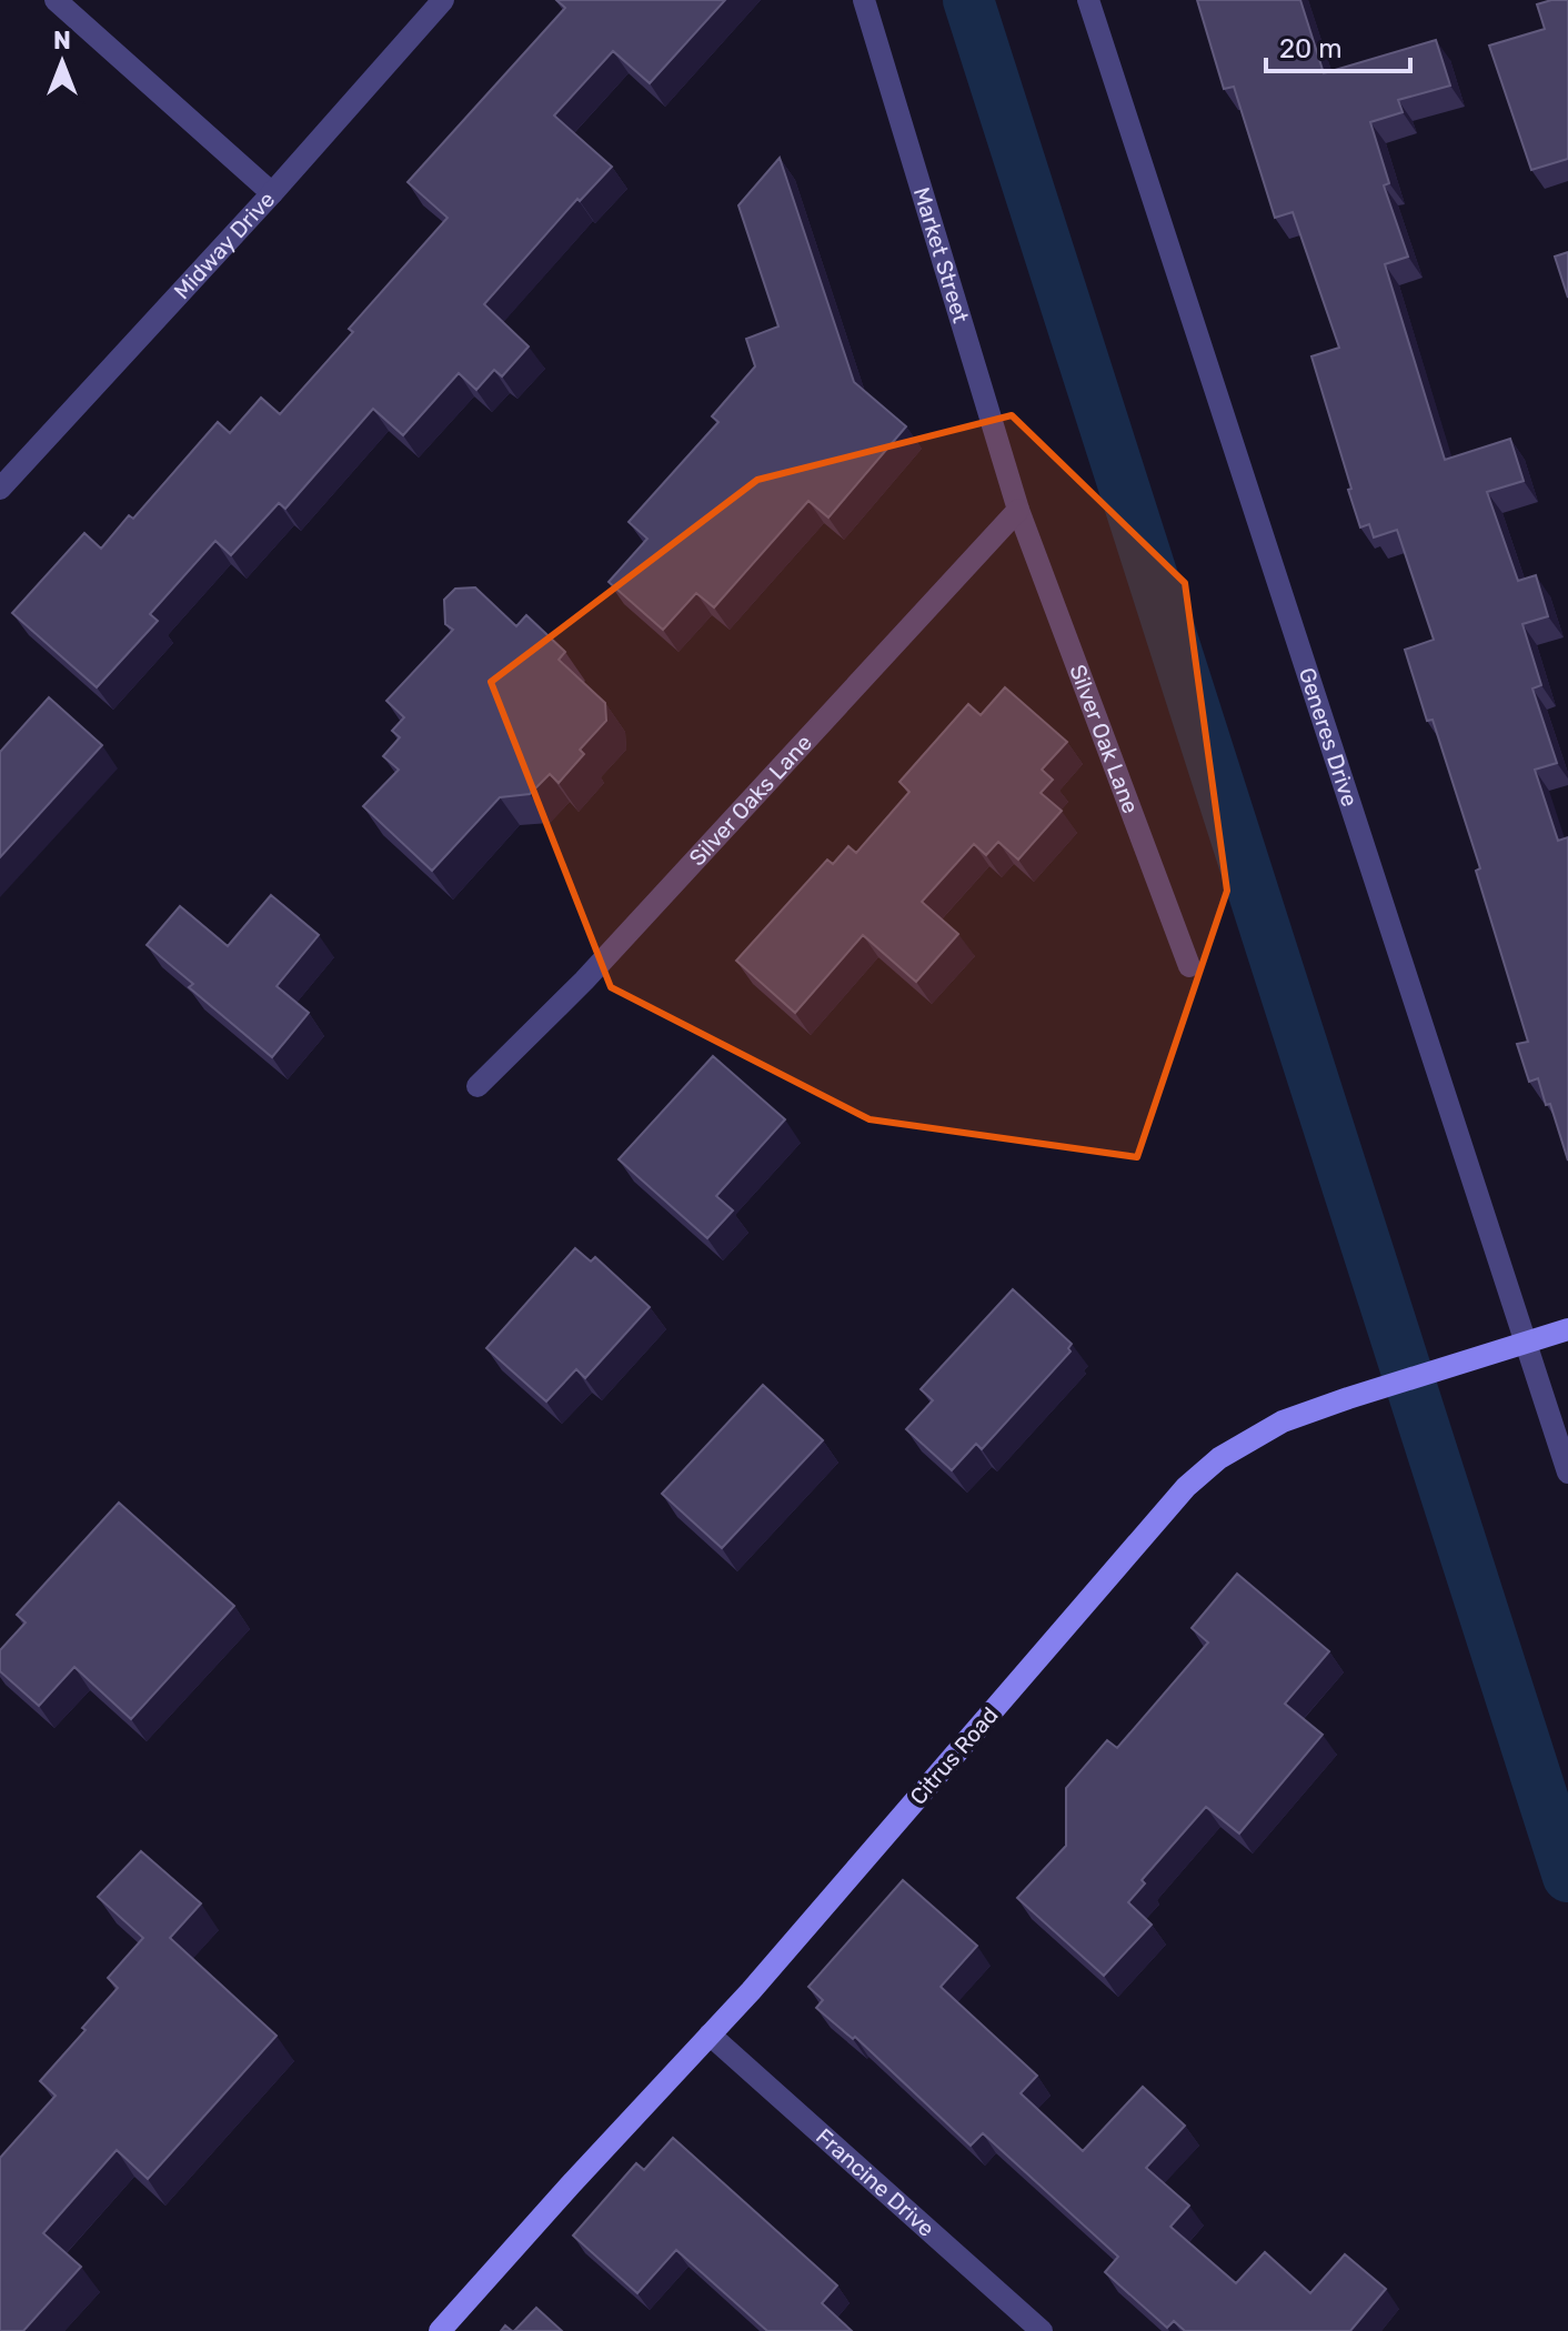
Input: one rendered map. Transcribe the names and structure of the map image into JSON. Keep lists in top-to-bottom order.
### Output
{
  "streets": {
    "street": [
      "Midway Drive",
      "Market Street",
      "Generes Drive",
      "Silver Oak Lane",
      "Silver Oaks Lane",
      "Citrus Road",
      "Francine Drive"
    ]
  },
  "crossings": [
    ["Market Street", "Silver Oak Lane"],
    ["Market Street", "Silver Oaks Lane"],
    ["Generes Drive", "Citrus Road"],
    ["Silver Oak Lane", "Silver Oaks Lane"],
    ["Citrus Road", "Francine Drive"]
  ],
  "scale_bar": "20 m",
  "north": "top"
}
